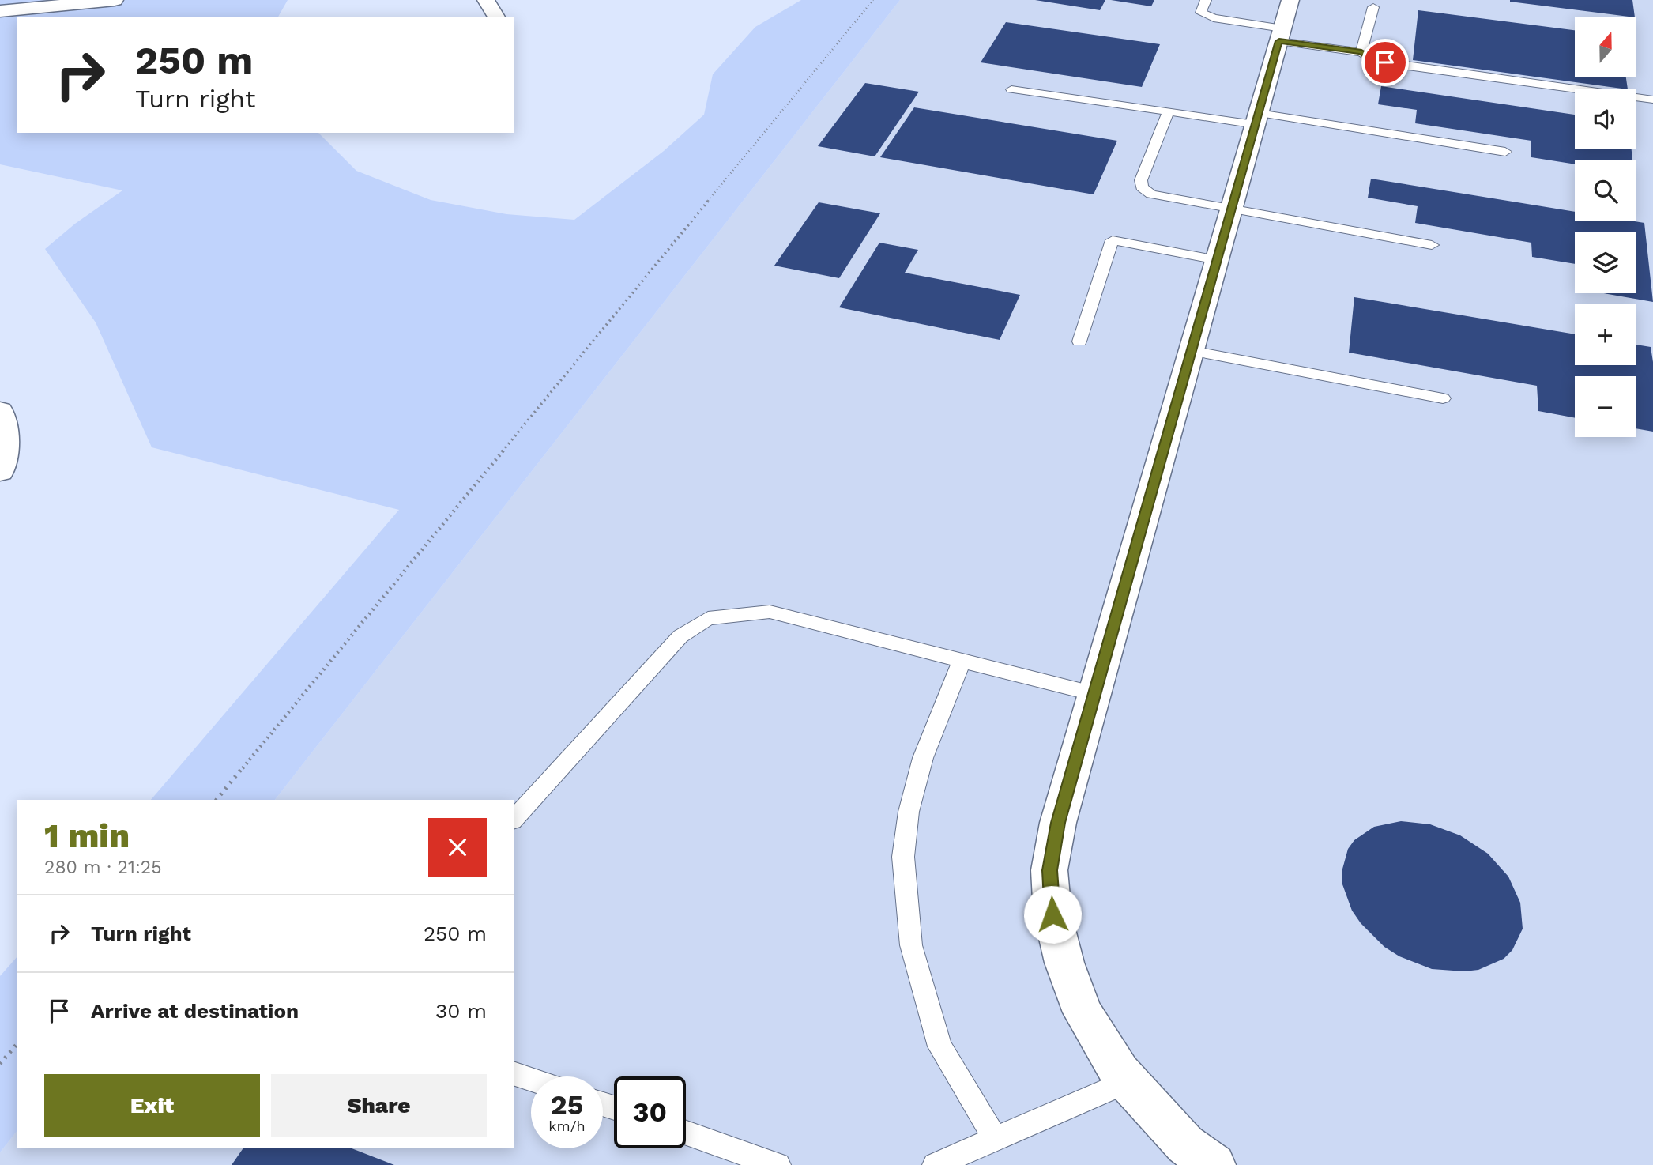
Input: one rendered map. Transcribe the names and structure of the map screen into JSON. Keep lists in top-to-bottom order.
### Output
{
  "north": "top",
  "page": {
    "map_buttons": ["+", "−"],
    "turn": ["250 m", "Turn right"],
    "heading": ["1 min", "280 m · 21:25"],
    "list": [
      {
        "name": "Turn right",
        "value": "250 m"
      },
      {
        "name": "Arrive at destination",
        "value": "30 m"
      }
    ],
    "buttons": ["Exit", "Share"],
    "speed": "25 km/h",
    "limit": "30"
  }
}
